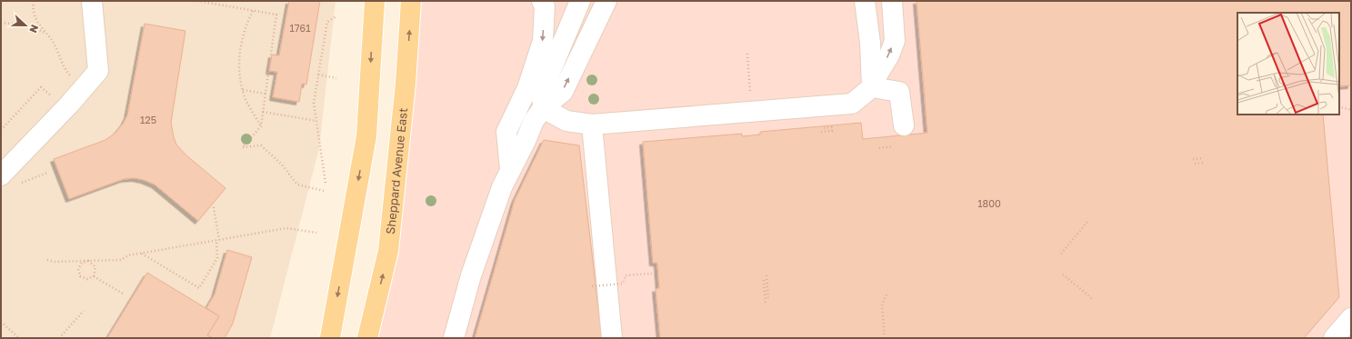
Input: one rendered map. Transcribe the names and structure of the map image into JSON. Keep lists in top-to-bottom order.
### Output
{
  "streets": {
    "main road": ["Sheppard Avenue East"]
  },
  "house_numbers": ["1761", "125", "1800"],
  "north": "right"
}
